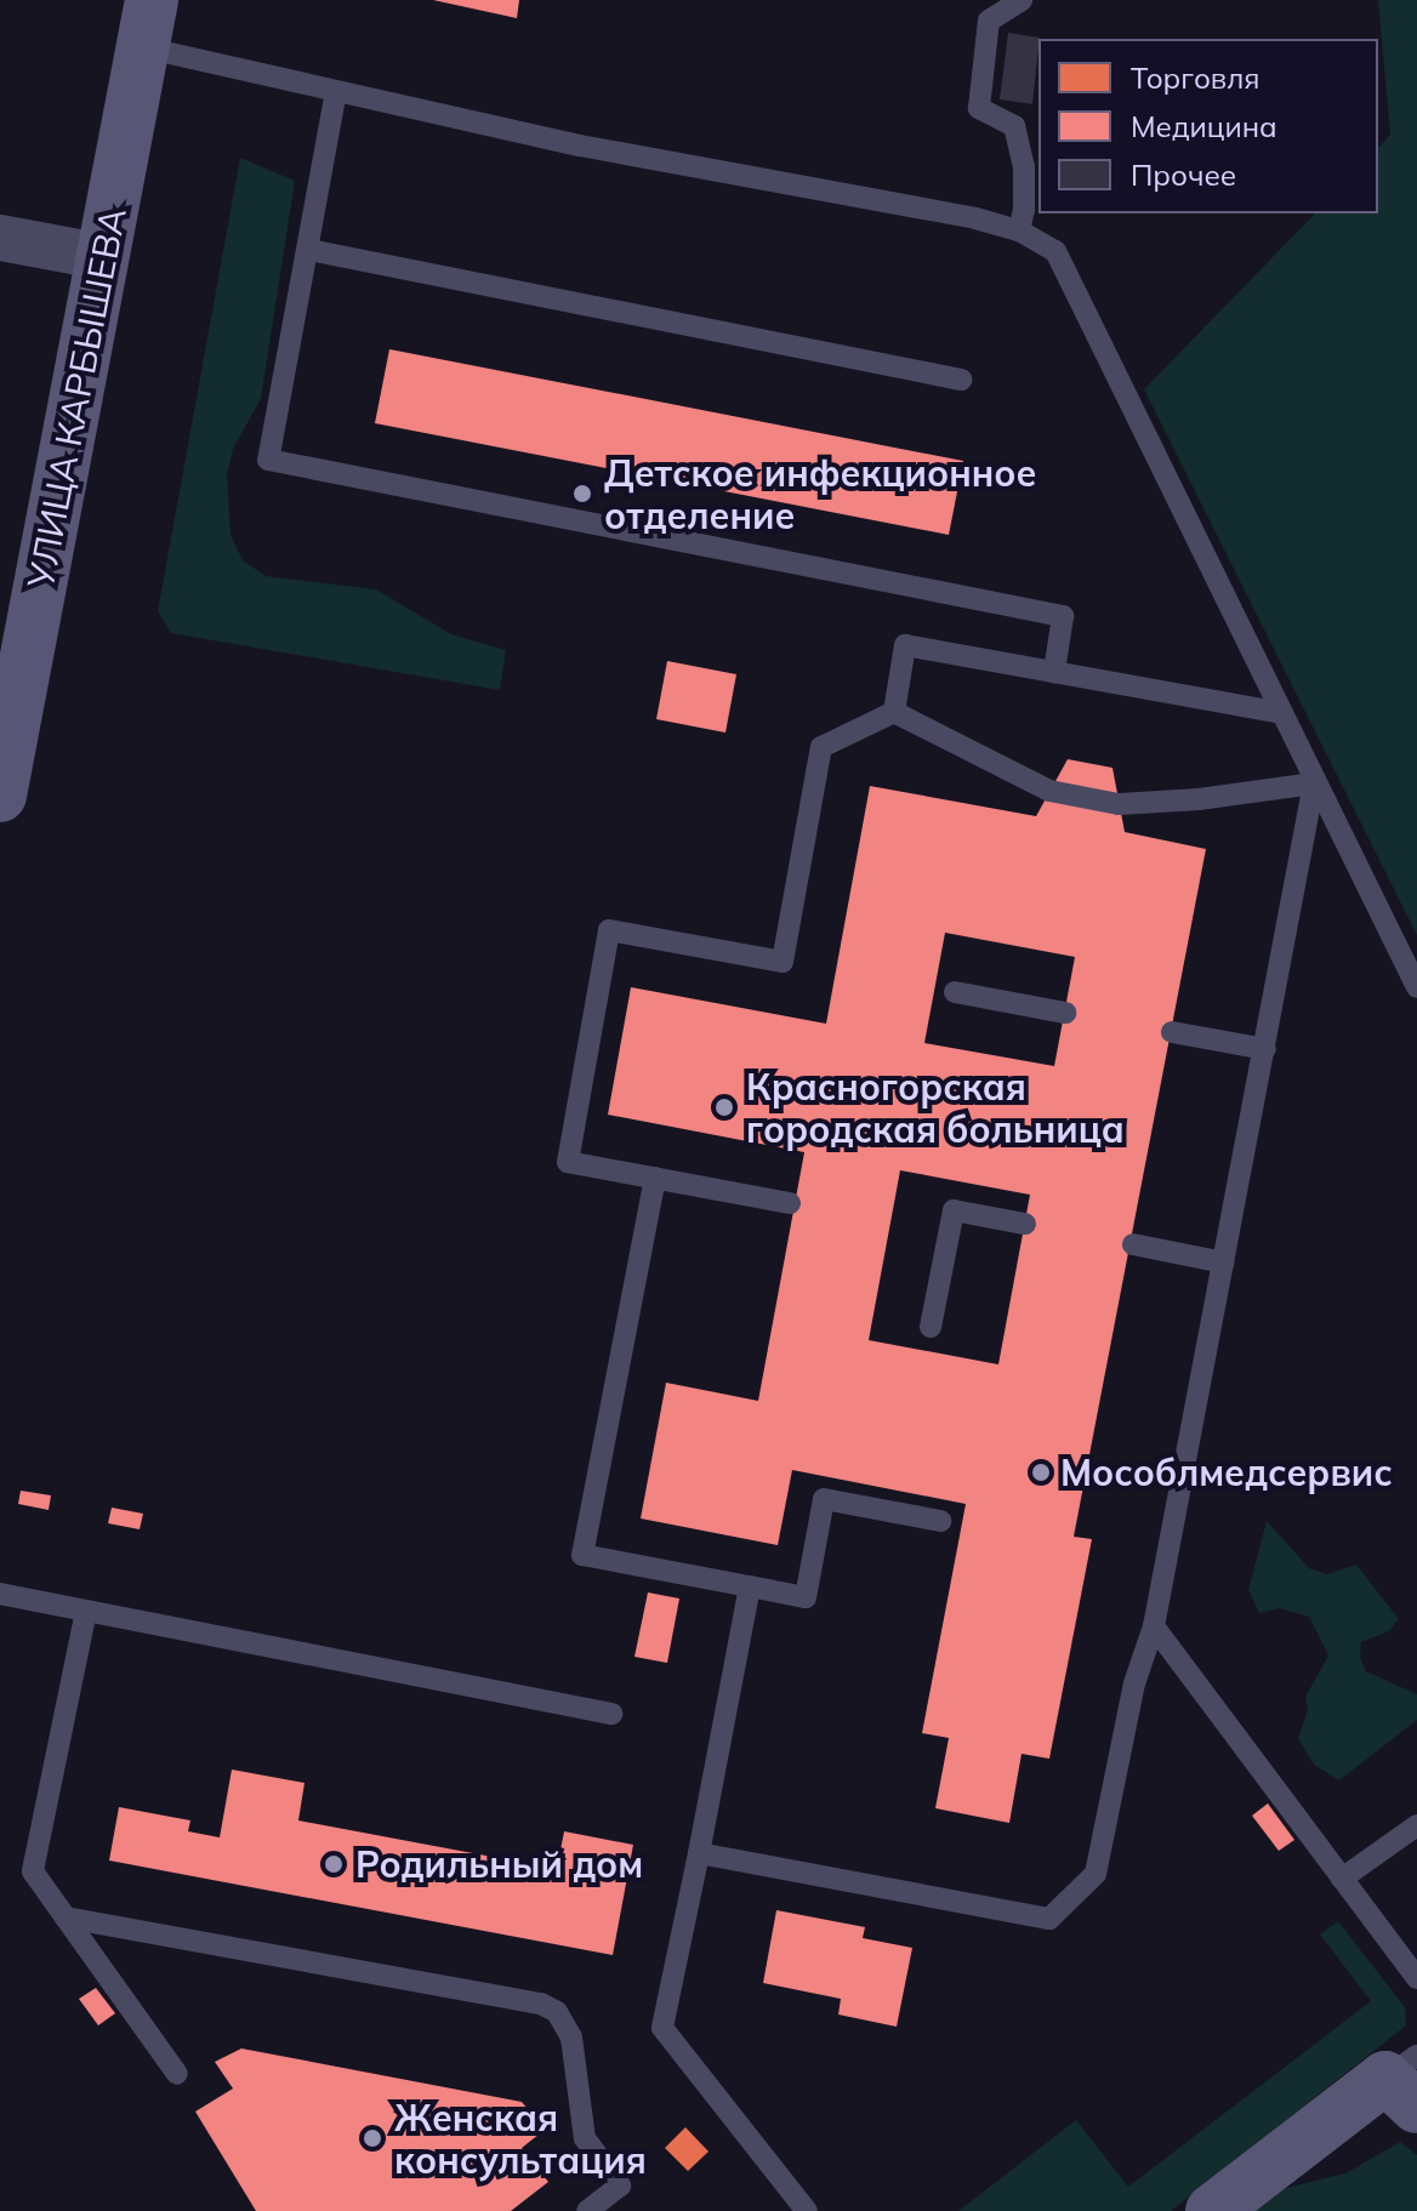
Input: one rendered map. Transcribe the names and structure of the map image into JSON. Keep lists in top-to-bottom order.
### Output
{
  "streets": {
    "street": ["УЛИЦА КАРБЫШЕВА"]
  },
  "places": [
    "Детское инфекционное отделение",
    "Красногорская городская больница",
    "Мособлмедсервис",
    "Родильный дом",
    "Женская консультация"
  ],
  "legend": ["Торговля", "Медицина", "Прочее"]
}
